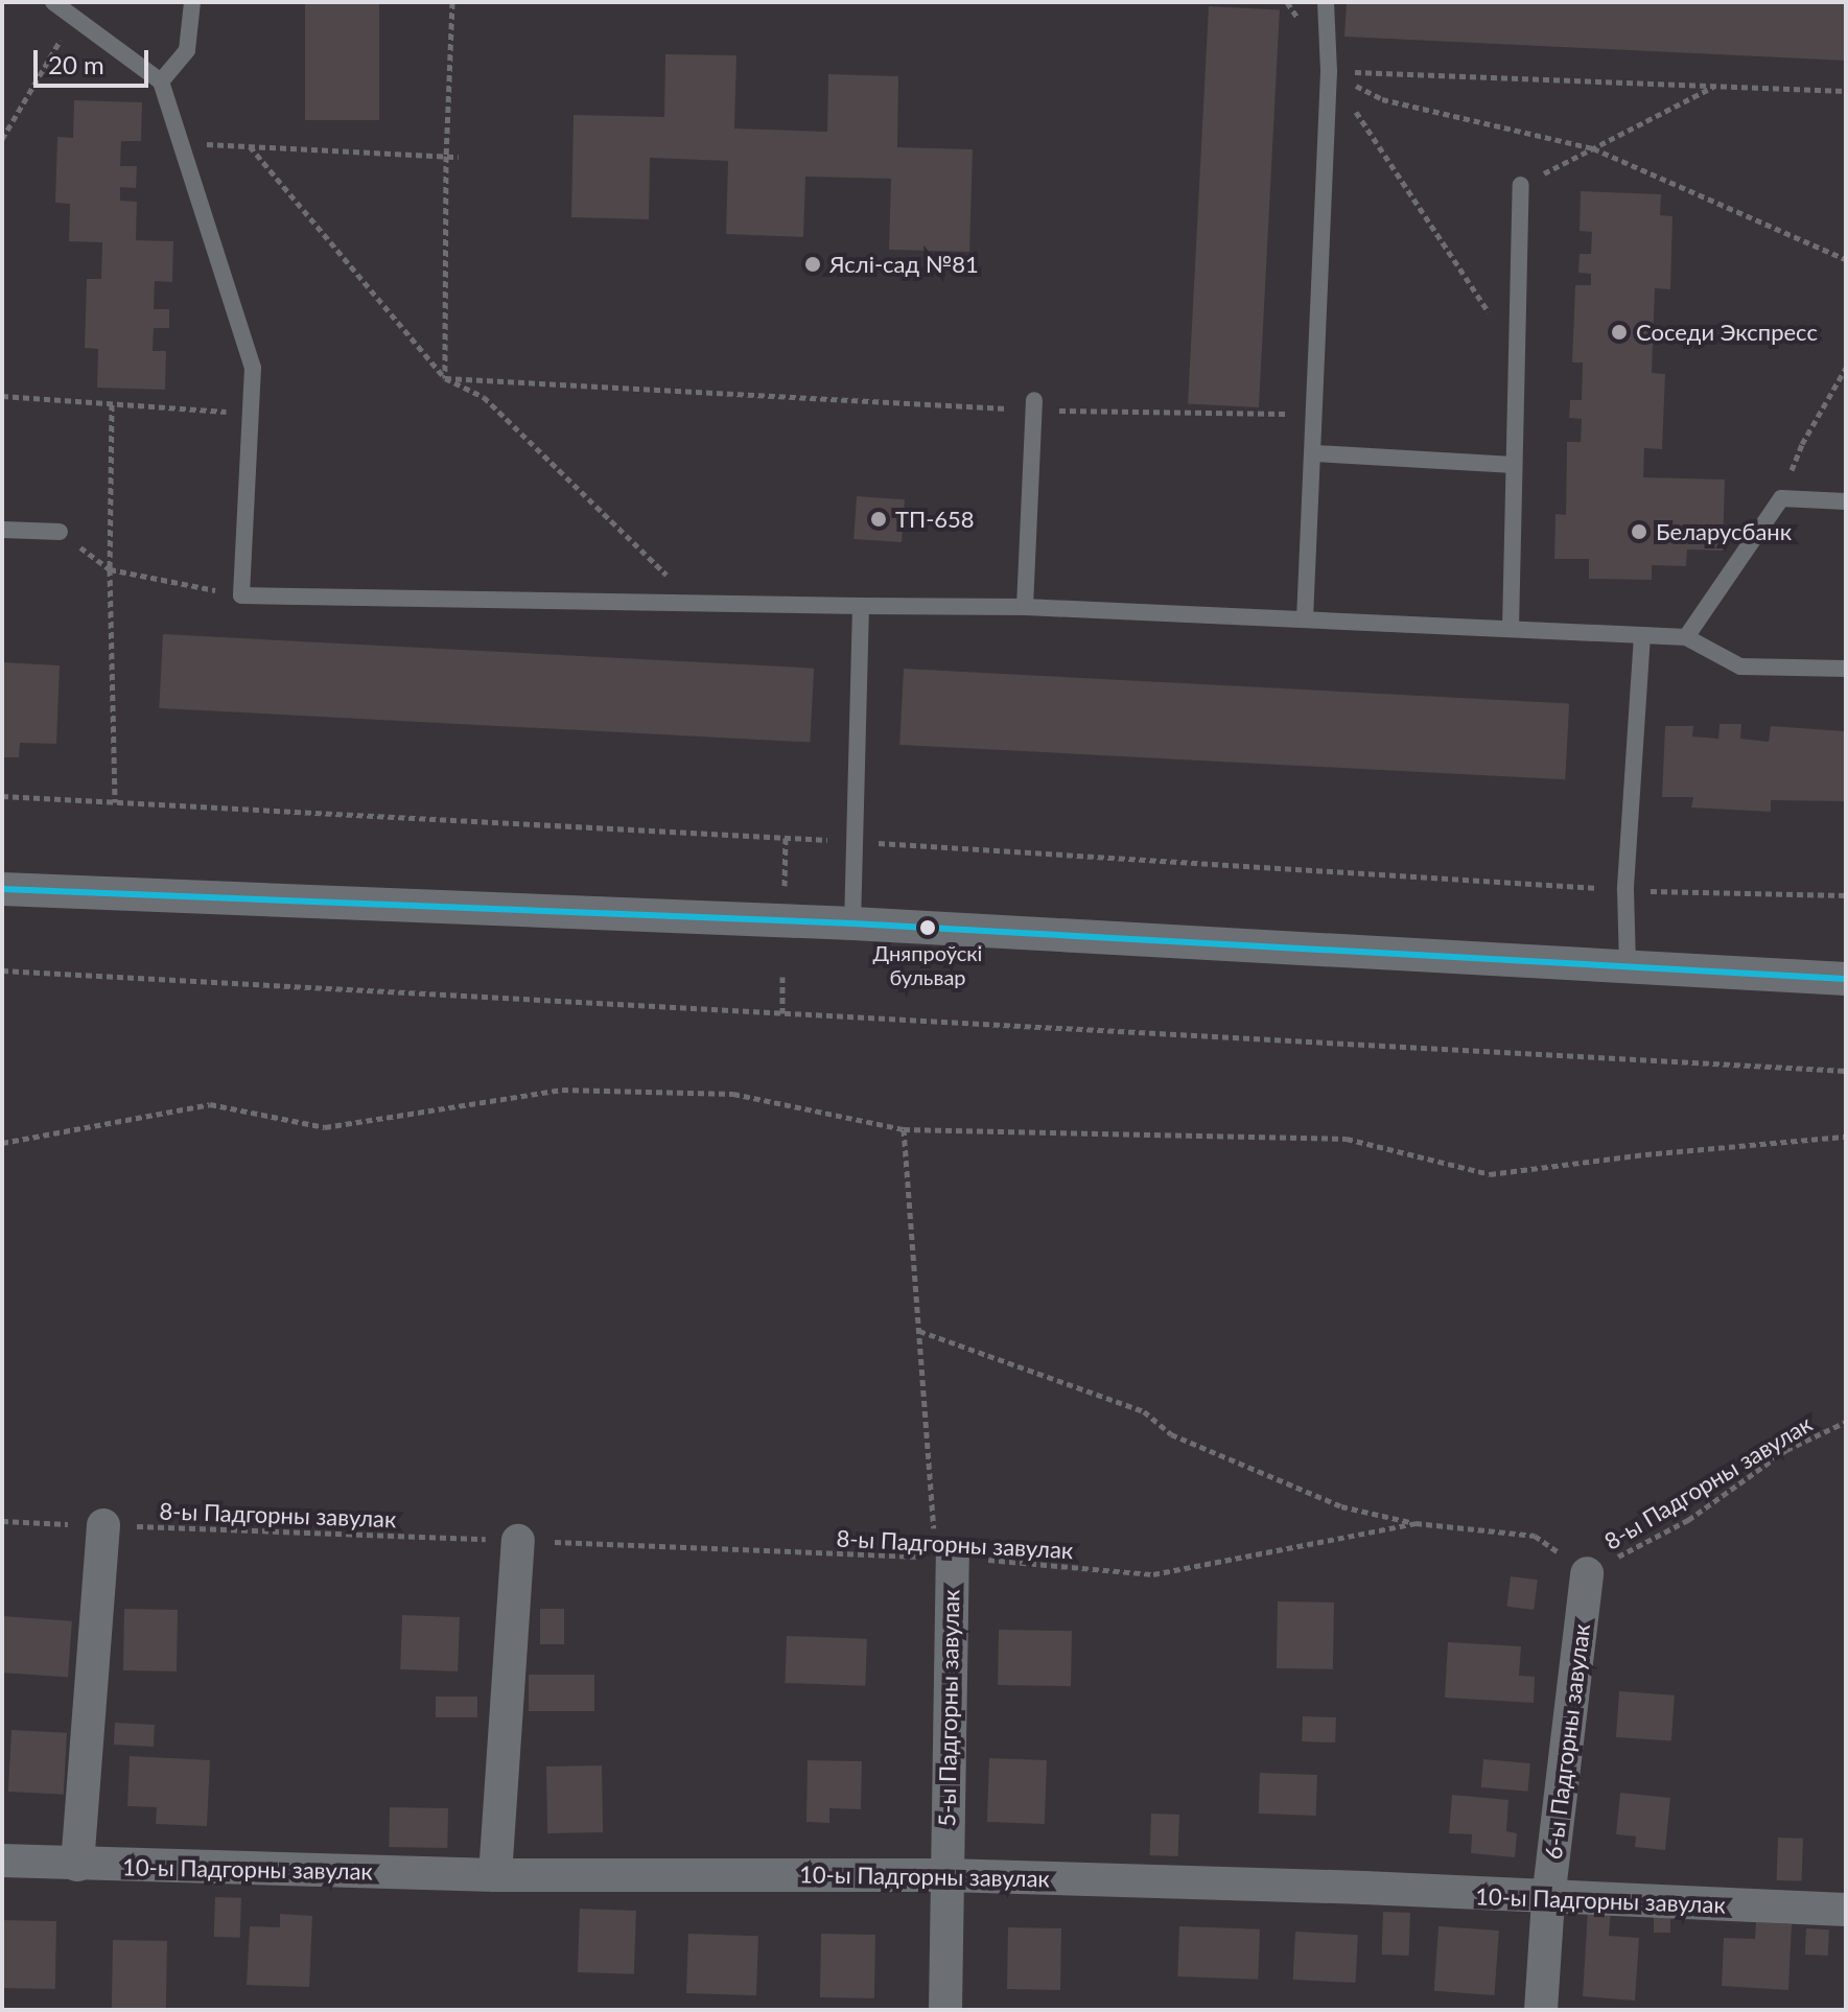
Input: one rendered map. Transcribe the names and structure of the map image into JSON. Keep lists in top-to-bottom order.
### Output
{
  "streets": {
    "street": ["5-ы Падгорны завулак", "6-ы Падгорны завулак", "10-ы Падгорны завулак"],
    "path": ["8-ы Падгорны завулак"]
  },
  "crossings": [
    ["8-ы Падгорны завулак", "5-ы Падгорны завулак"],
    ["8-ы Падгорны завулак", "6-ы Падгорны завулак"],
    ["5-ы Падгорны завулак", "10-ы Падгорны завулак"],
    ["6-ы Падгорны завулак", "10-ы Падгорны завулак"]
  ],
  "places": [
    "Яслі-сад №81",
    "Соседи Экспресс",
    "ТП-658",
    "Беларусбанк",
    "Дняпроўскі бульвар"
  ],
  "scale_bar": "20 m"
}
